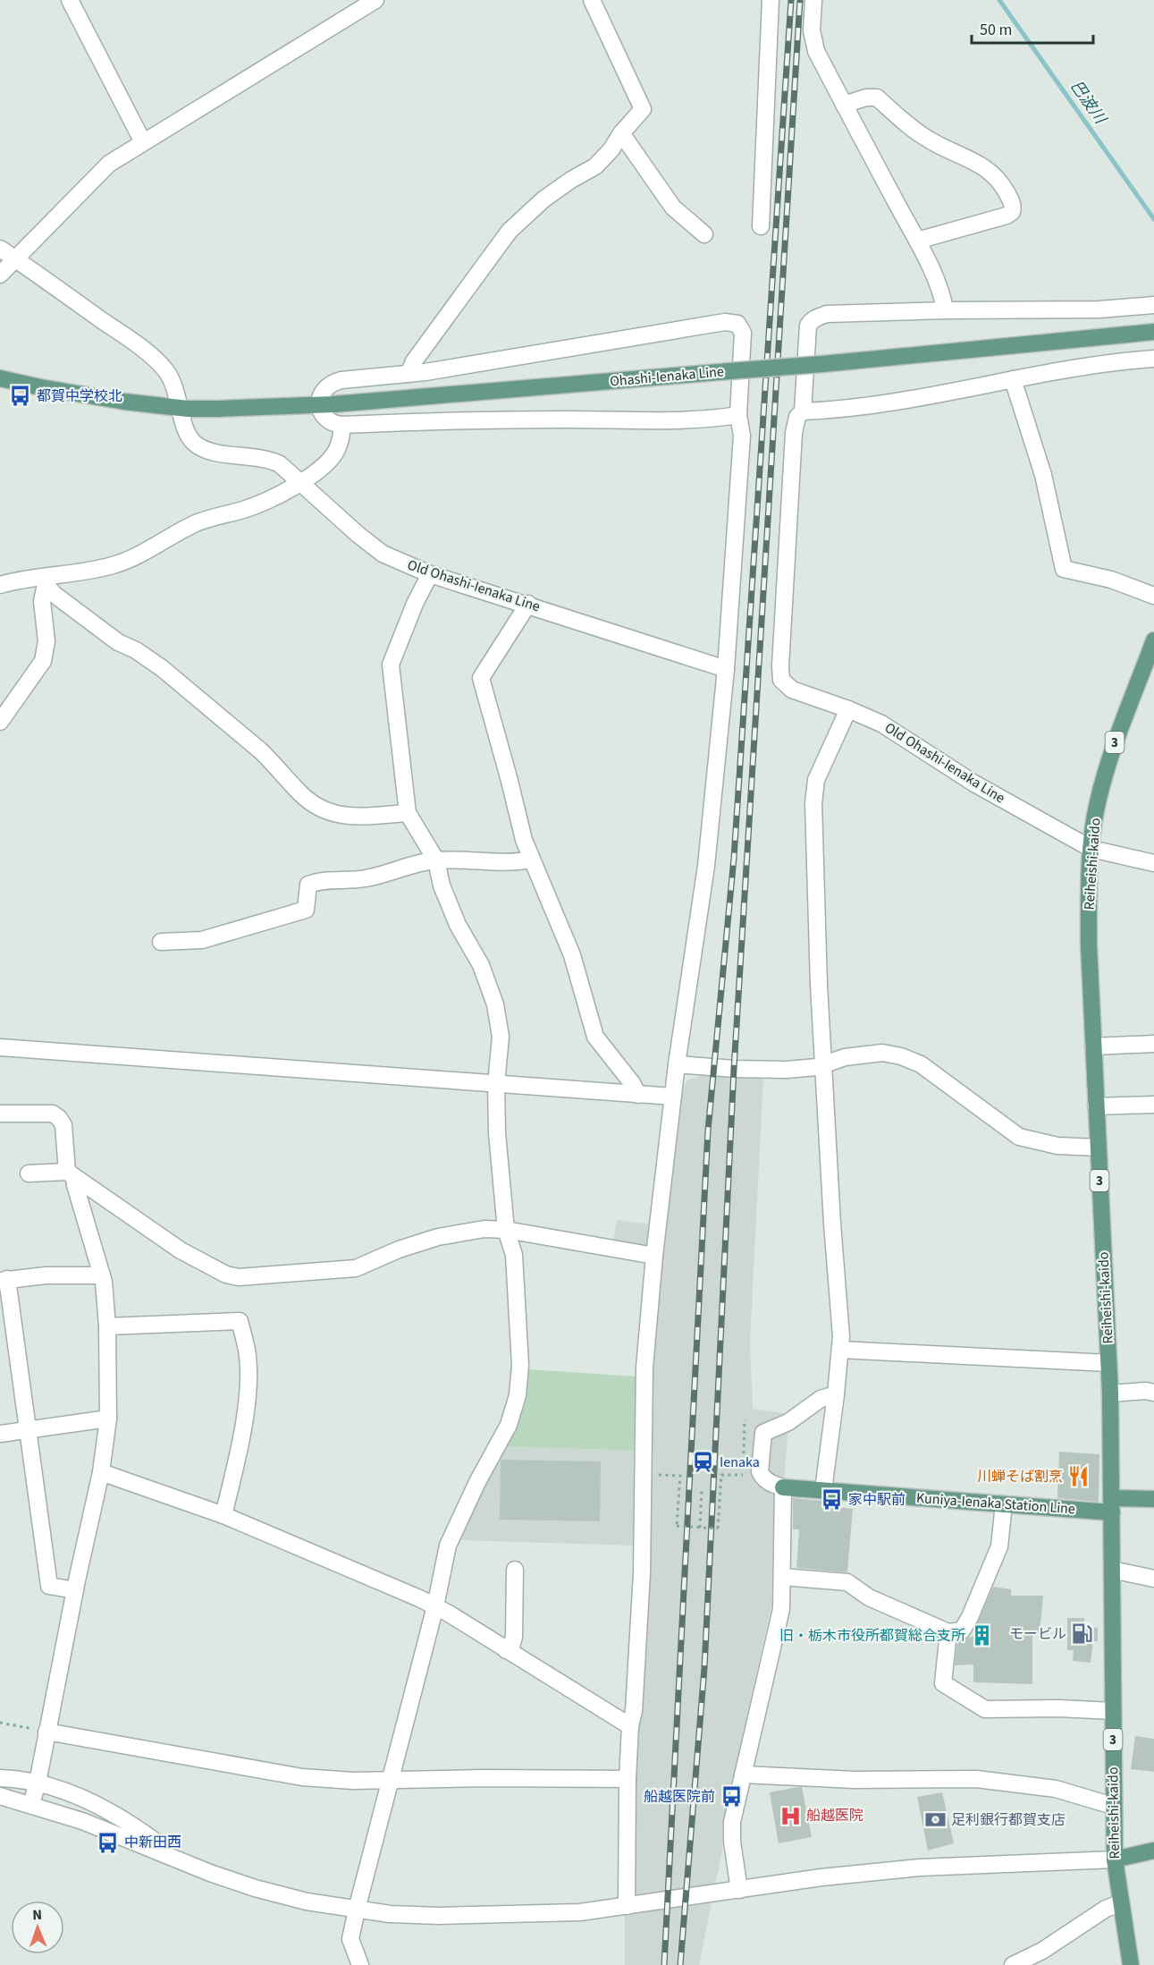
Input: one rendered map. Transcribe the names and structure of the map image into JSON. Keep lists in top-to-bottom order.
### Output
{
  "streets": {
    "main road": [
      "Ohashi-Ienaka Line",
      "3",
      "Reiheishi-kaido",
      "Kuniya-Ienaka Station Line"
    ],
    "street": ["Old Ohashi-Ienaka Line"]
  },
  "crossings": [
    ["Ohashi-Ienaka Line", "Old Ohashi-Ienaka Line"],
    ["Old Ohashi-Ienaka Line", "Reiheishi-kaido"],
    ["Reiheishi-kaido", "Kuniya-Ienaka Station Line"]
  ],
  "water": ["巴波川"],
  "places": {
    "bus stop": [
      "都賀中学校北",
      "家中駅前",
      "船越医院前",
      "中新田西"
    ],
    "station": ["Ienaka"],
    "restaurant": ["川蝉そば割烹"],
    "fuel station": ["モービル"],
    "building": ["旧・栃木市役所都賀総合支所"],
    "hospital": ["船越医院"],
    "bank": ["足利銀行都賀支店"]
  },
  "scale_bar": "50 m",
  "north": "top"
}
